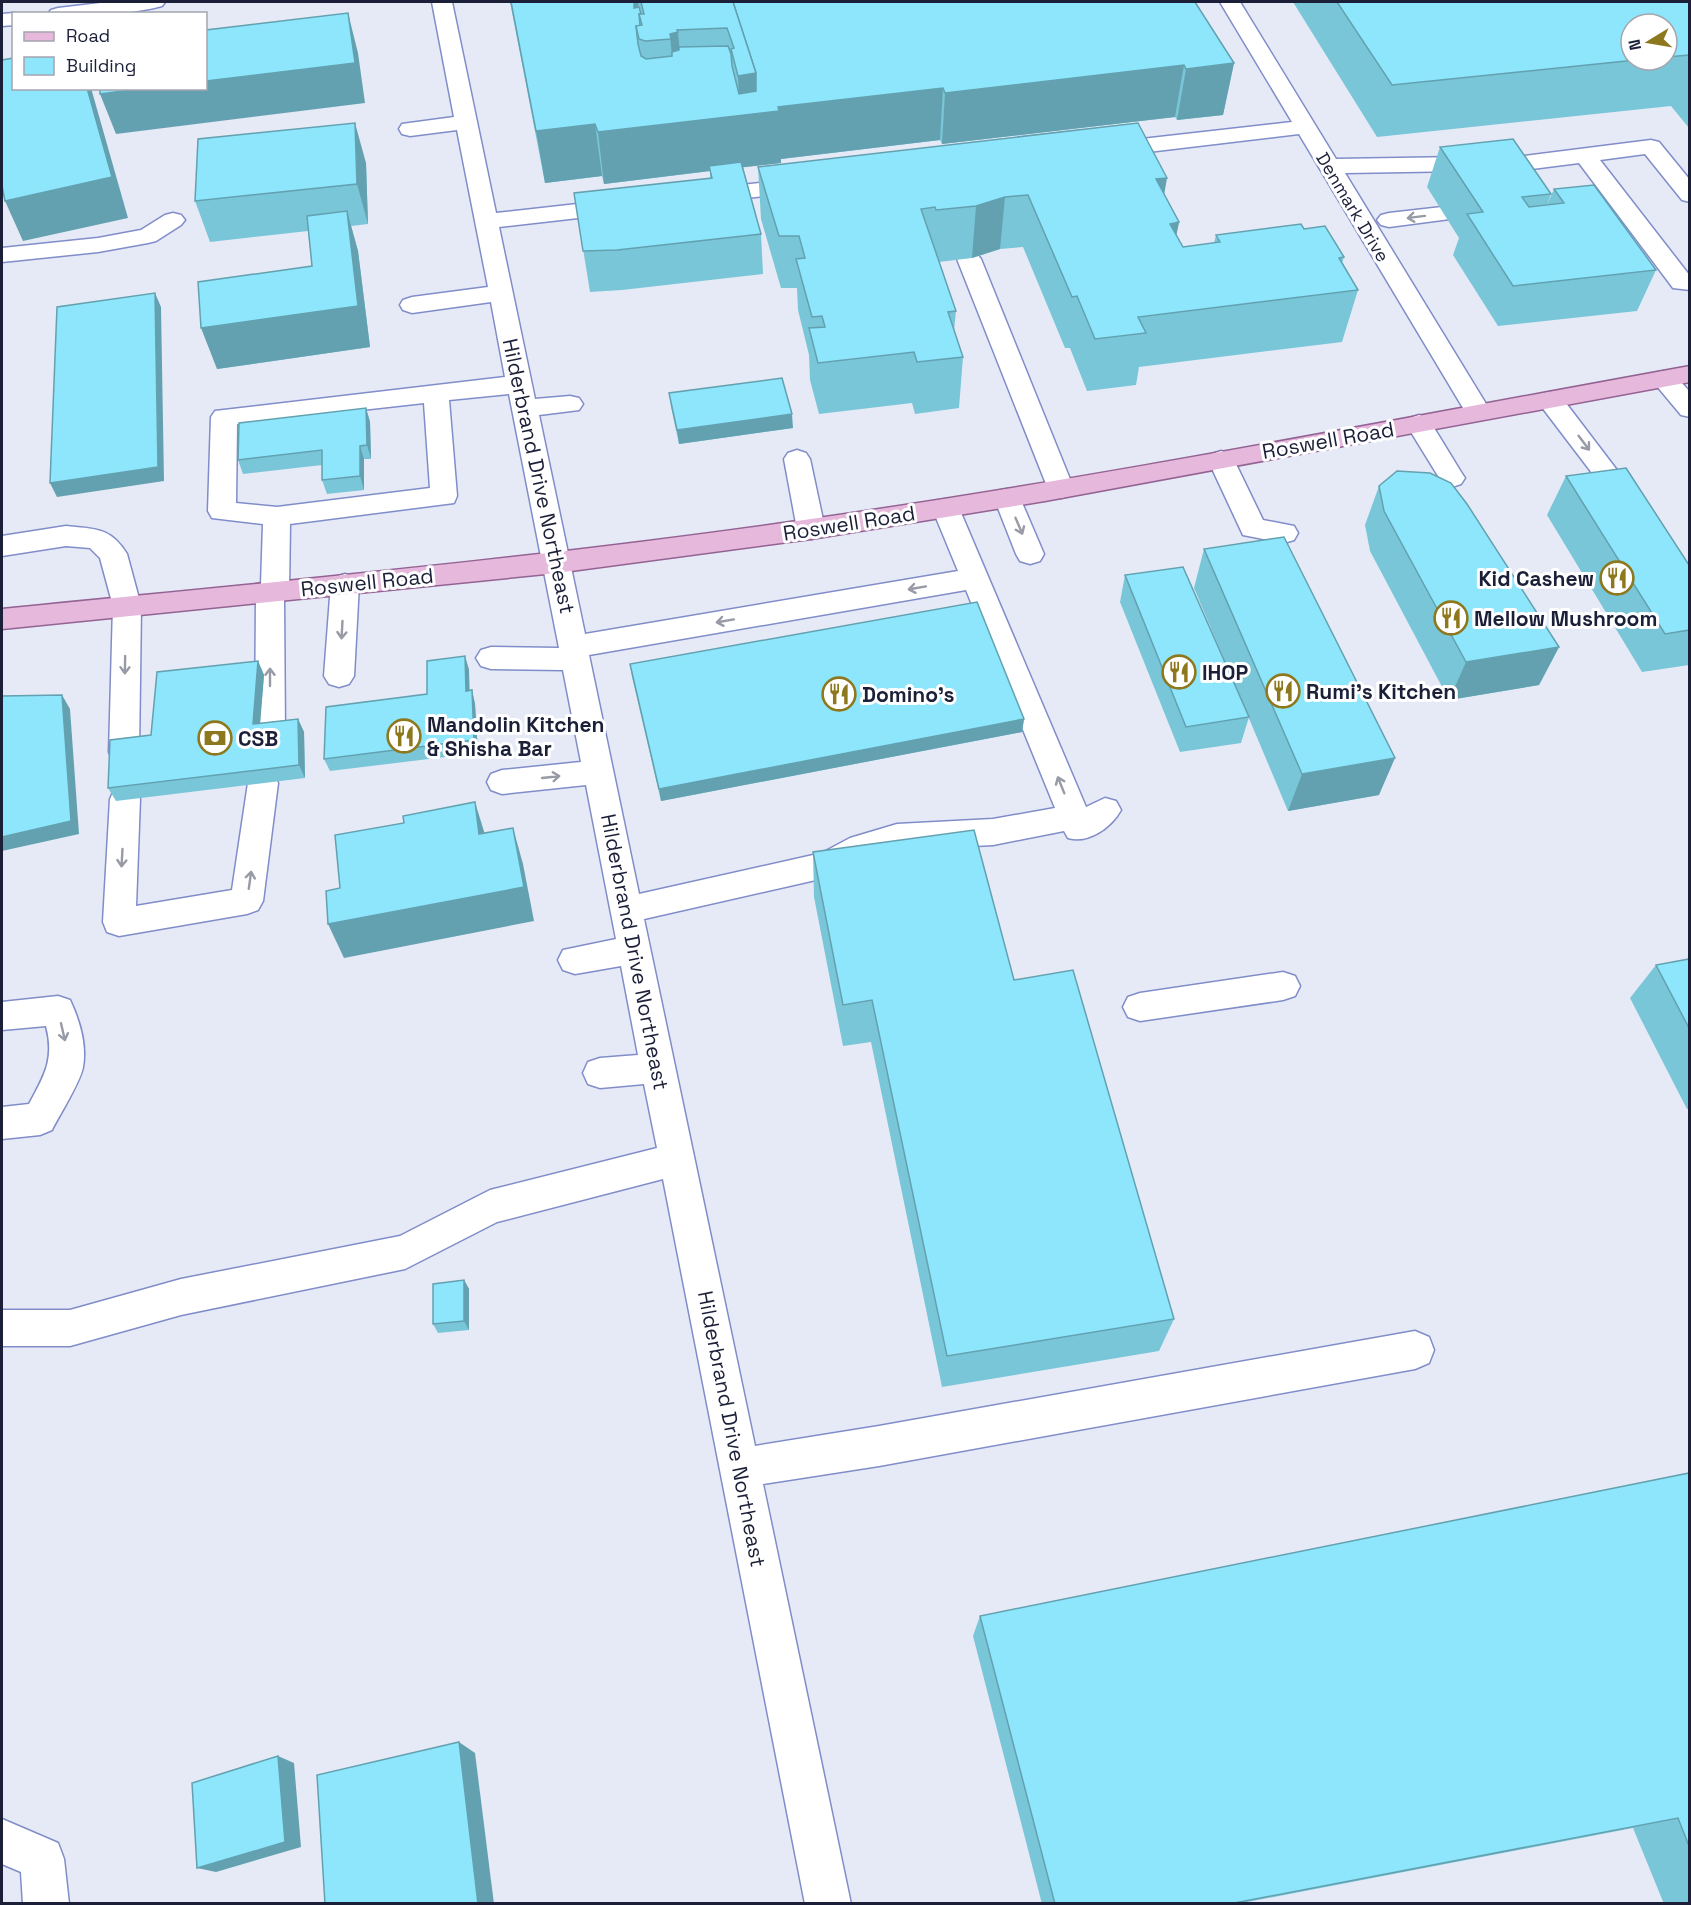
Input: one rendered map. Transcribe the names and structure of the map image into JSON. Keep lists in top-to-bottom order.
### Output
{
  "streets": {
    "main road": ["Roswell Road"],
    "street": ["Denmark Drive", "Hilderbrand Drive Northeast"]
  },
  "crossings": [
    ["Denmark Drive", "Roswell Road"],
    ["Roswell Road", "Hilderbrand Drive Northeast"]
  ],
  "places": {
    "restaurant": [
      "Kid Cashew",
      "Mellow Mushroom",
      "IHOP",
      "Rumi's Kitchen",
      "Domino's",
      "Mandolin Kitchen & Shisha Bar"
    ],
    "bank": ["CSB"]
  },
  "legend": ["Road", "Building"],
  "north": "left"
}
